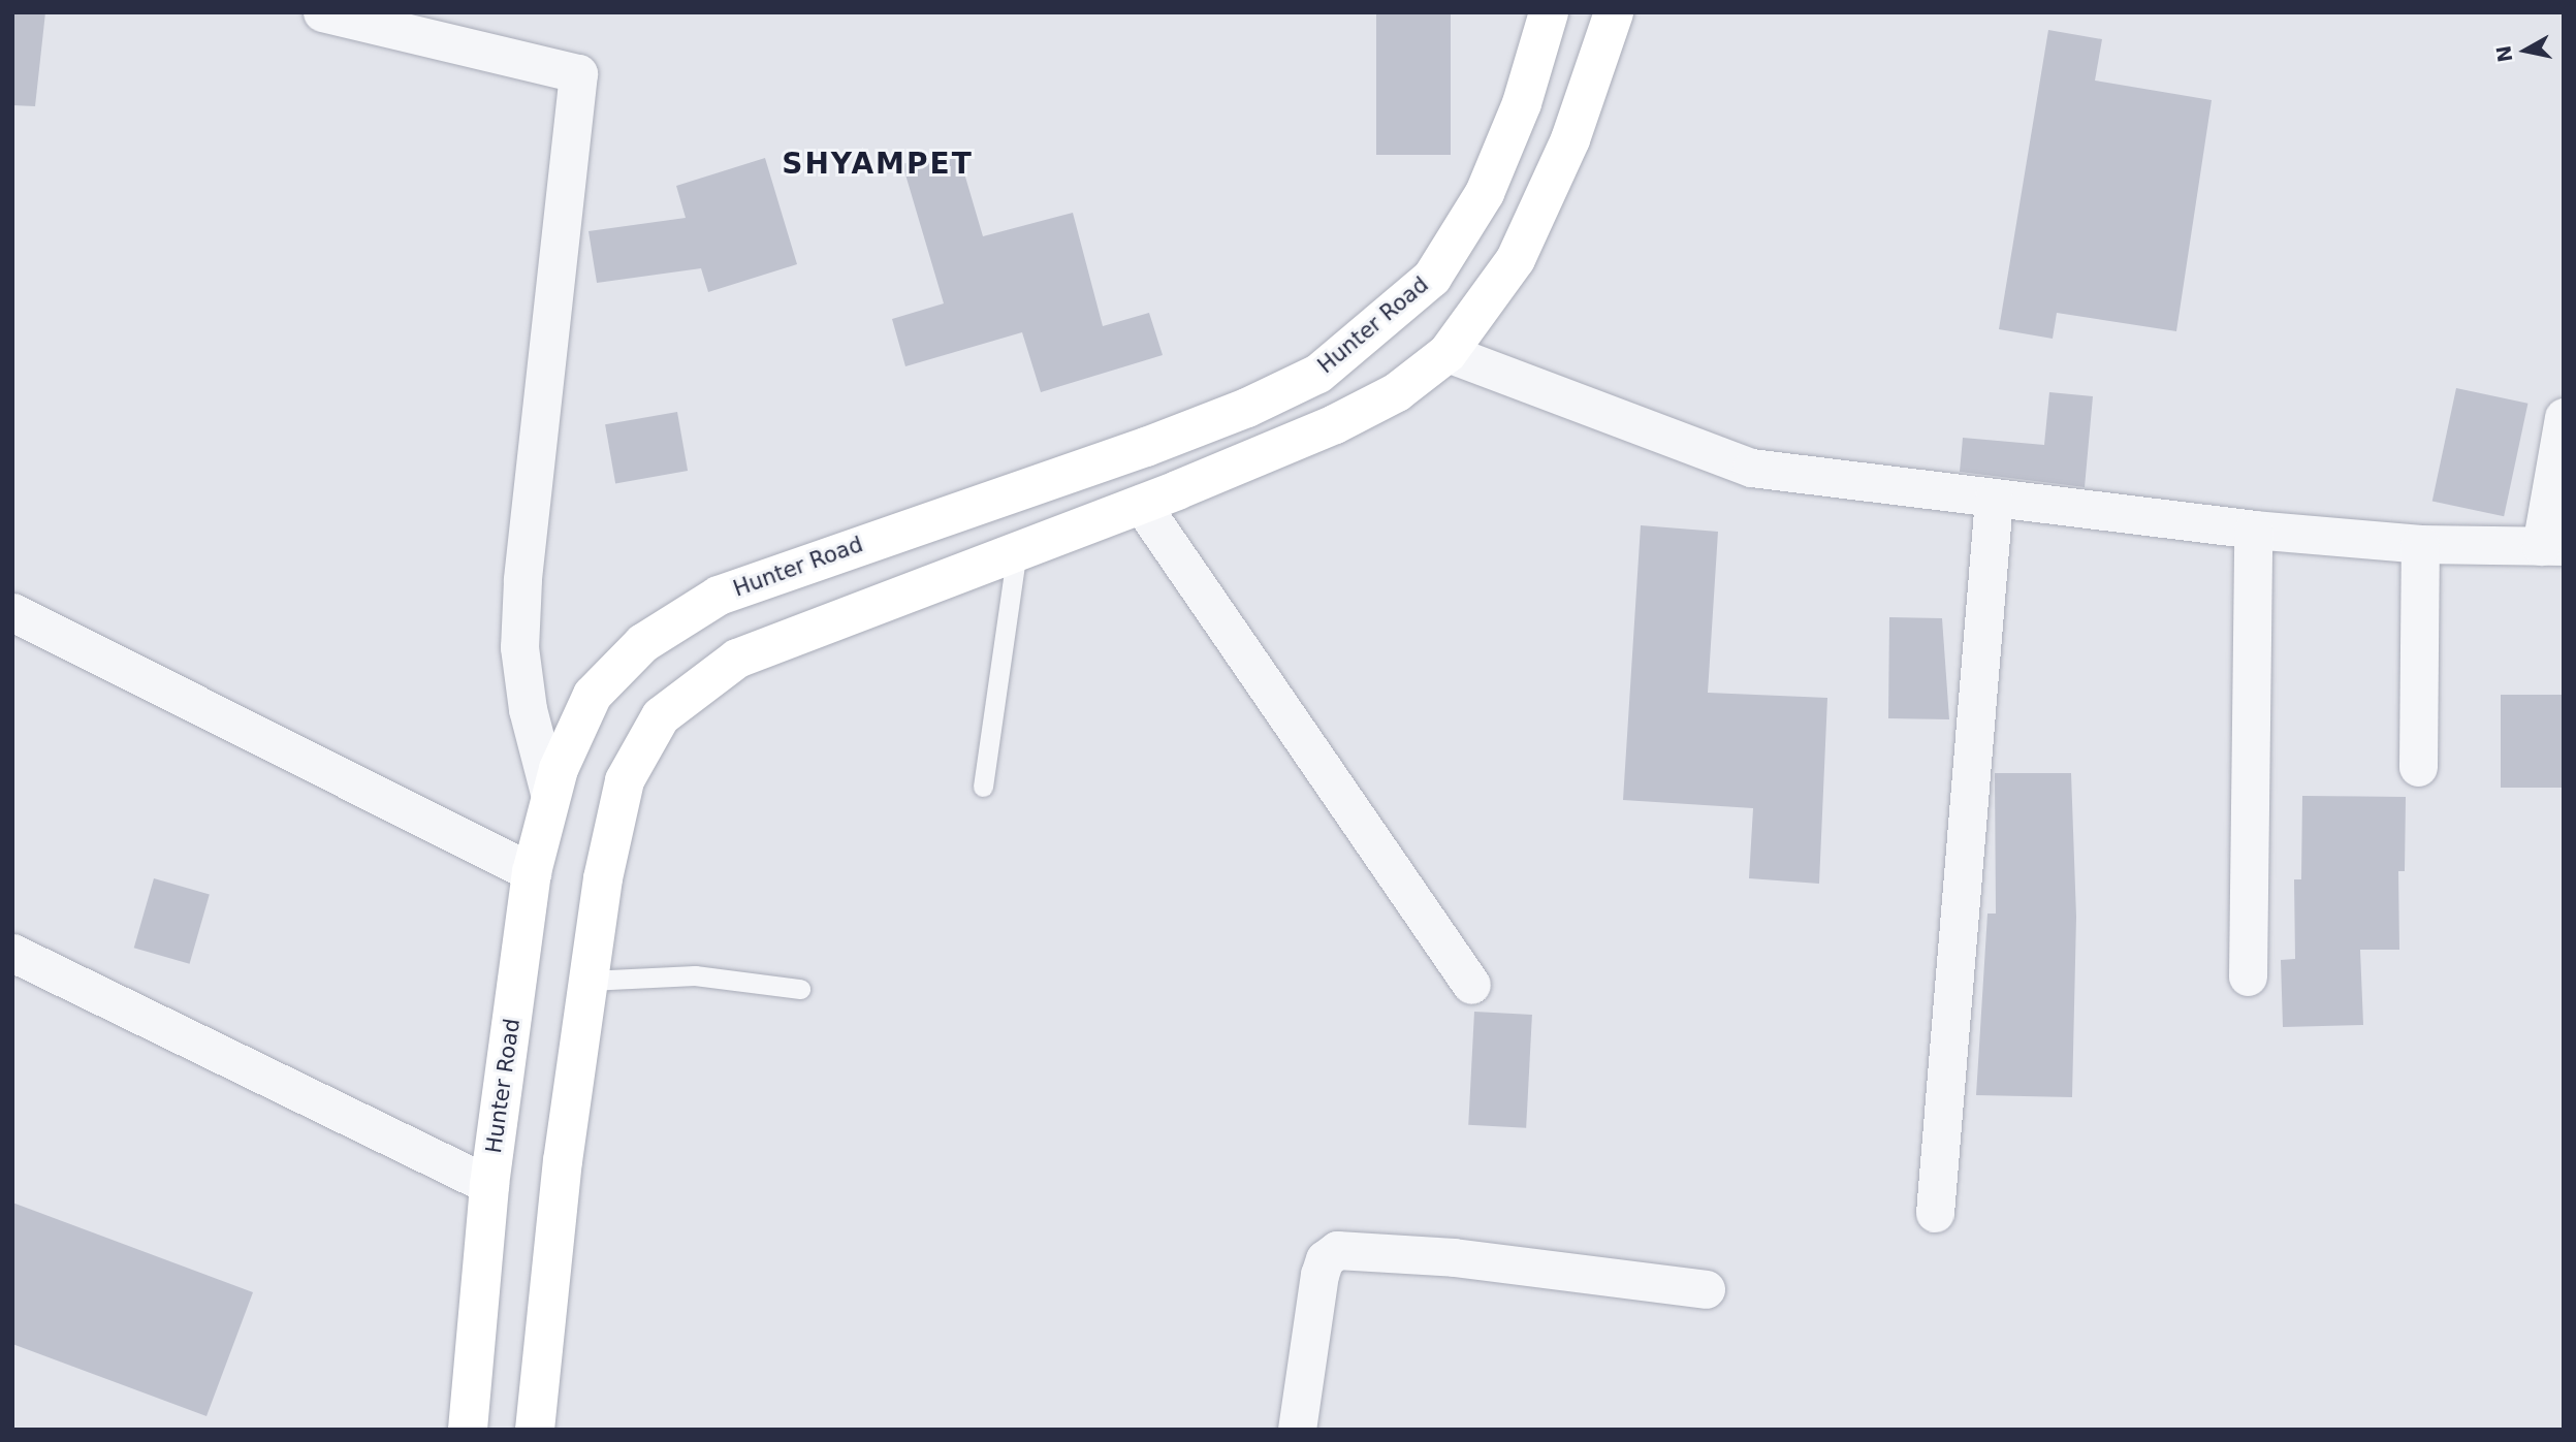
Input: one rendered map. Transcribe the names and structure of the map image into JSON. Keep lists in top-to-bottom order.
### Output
{
  "streets": {
    "main road": ["Hunter Road"]
  },
  "districts": ["SHYAMPET"],
  "north": "left"
}
